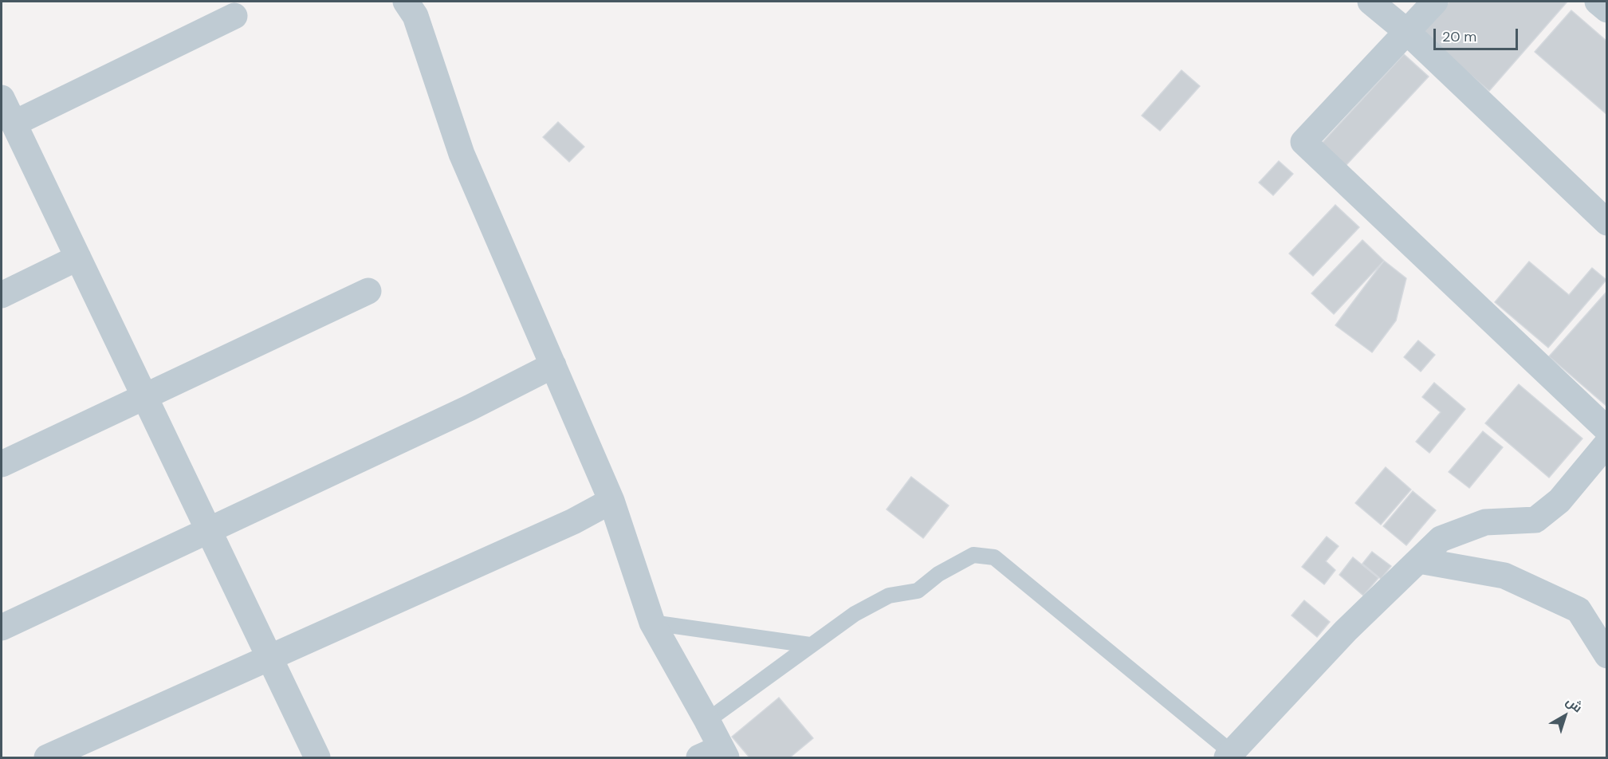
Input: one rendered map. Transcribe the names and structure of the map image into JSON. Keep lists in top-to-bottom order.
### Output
{
  "scale_bar": "20 m",
  "north": "top right"
}
